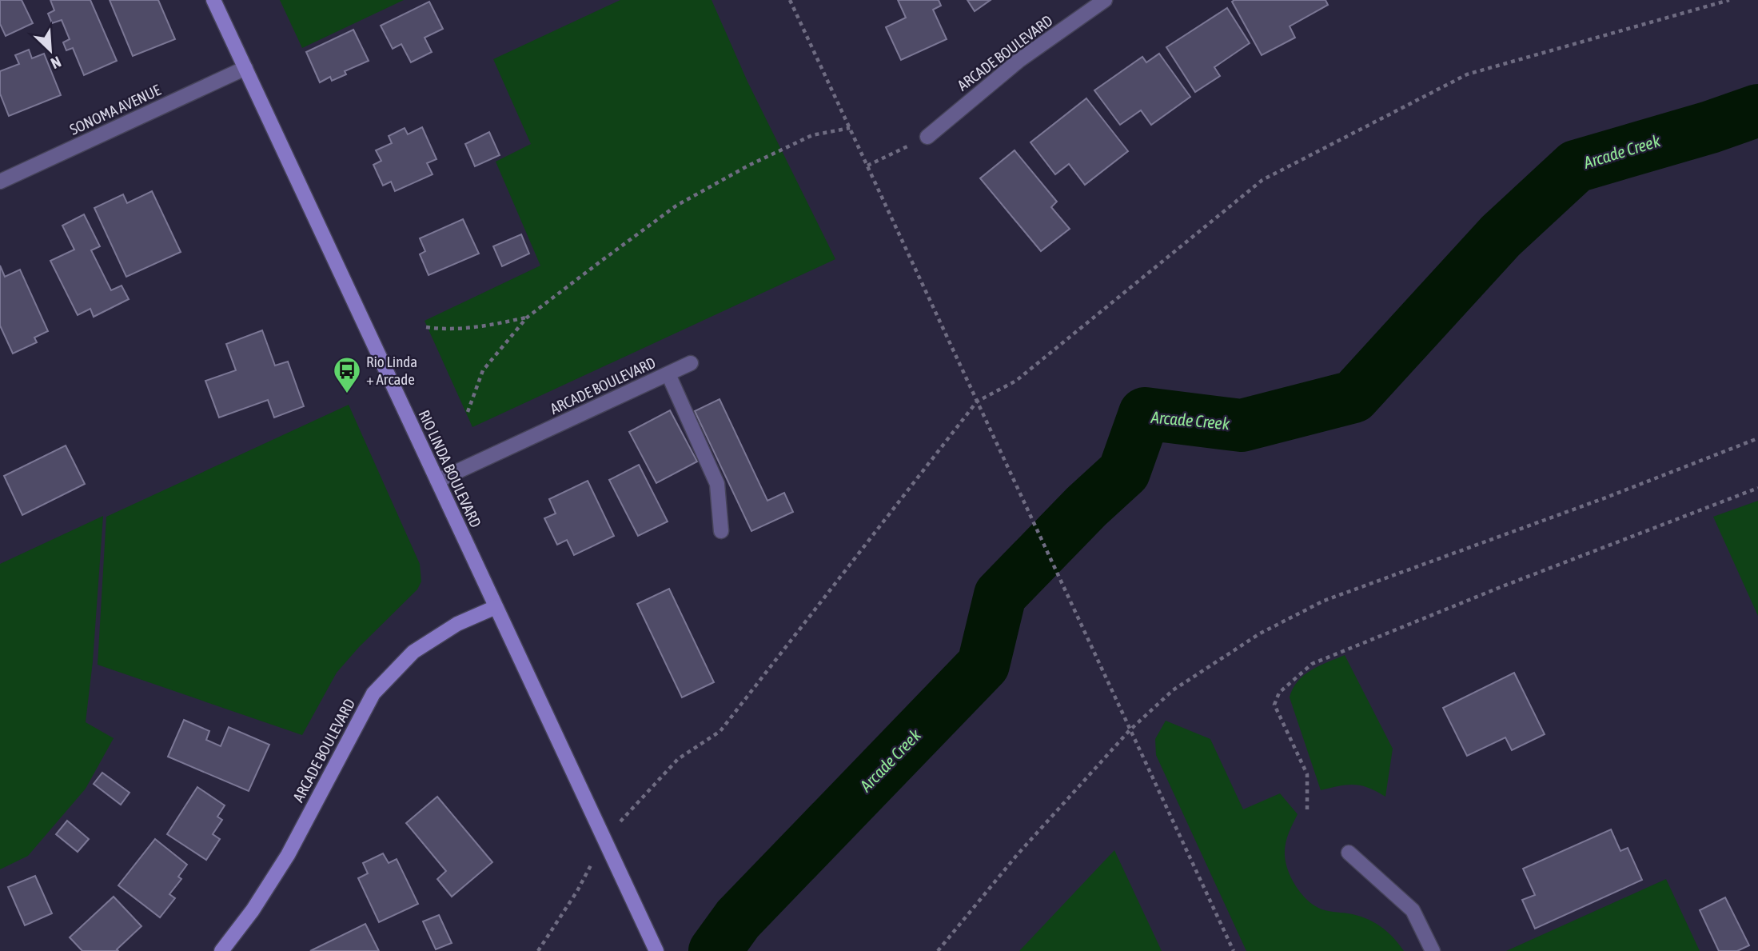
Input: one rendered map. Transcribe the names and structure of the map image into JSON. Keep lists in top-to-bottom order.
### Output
{
  "streets": {
    "main road": ["ARCADE BOULEVARD", "RIO LINDA BOULEVARD"],
    "street": ["SONOMA AVENUE"]
  },
  "crossings": [
    ["ARCADE BOULEVARD", "RIO LINDA BOULEVARD"],
    ["SONOMA AVENUE", "RIO LINDA BOULEVARD"]
  ],
  "water": ["Arcade Creek"],
  "places": {
    "bus stop": ["Rio Linda + Arcade"]
  },
  "north": "bottom right"
}
